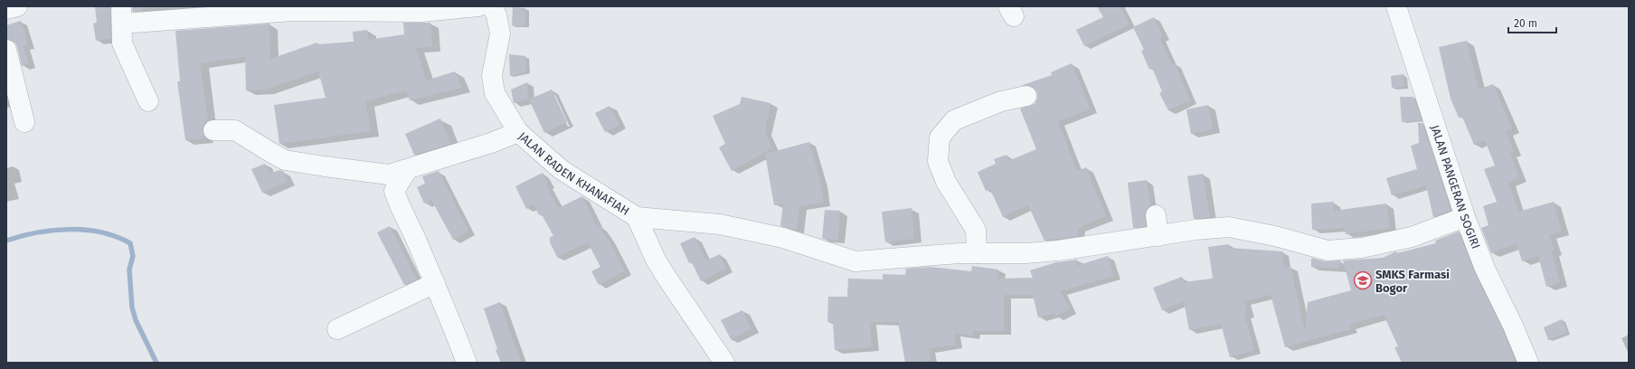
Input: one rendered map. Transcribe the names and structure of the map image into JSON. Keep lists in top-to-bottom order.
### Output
{
  "streets": {
    "street": ["JALAN RADEN KHANAFIAH", "JALAN PANGERAN SOGIRI"]
  },
  "places": {
    "school or university": ["SMKS Farmasi Bogor"]
  },
  "scale_bar": "20 m"
}
